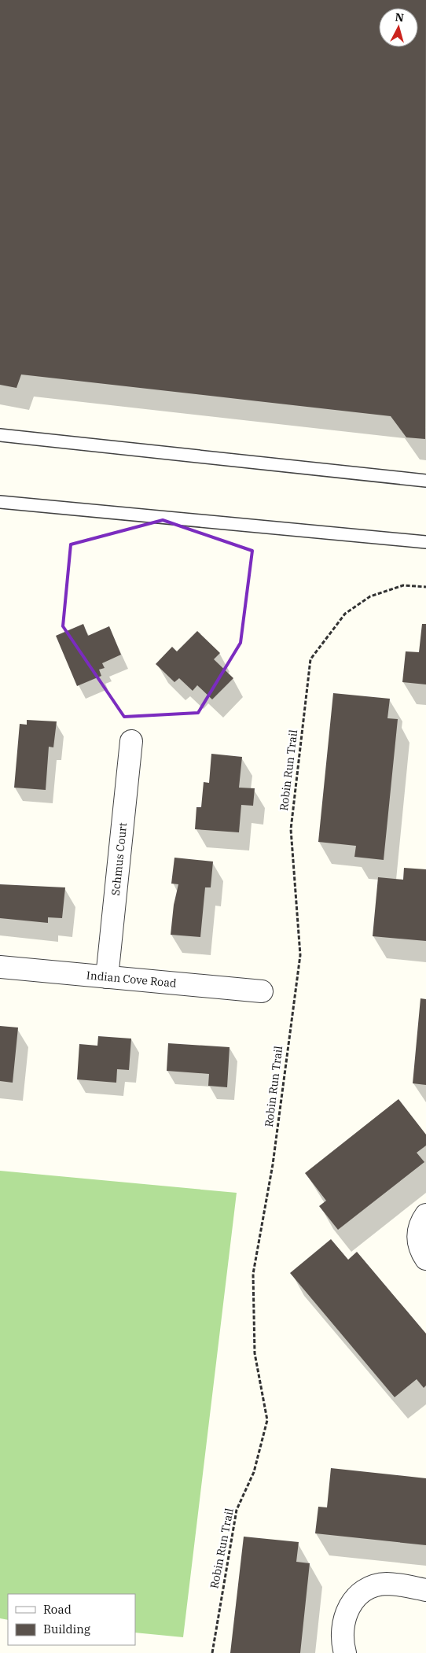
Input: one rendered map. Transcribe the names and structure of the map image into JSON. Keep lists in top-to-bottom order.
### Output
{
  "streets": {
    "street": ["Schmus Court", "Indian Cove Road"],
    "path": ["Robin Run Trail"]
  },
  "crossings": [
    ["Schmus Court", "Indian Cove Road"]
  ],
  "legend": ["Road", "Building"],
  "north": "top"
}
